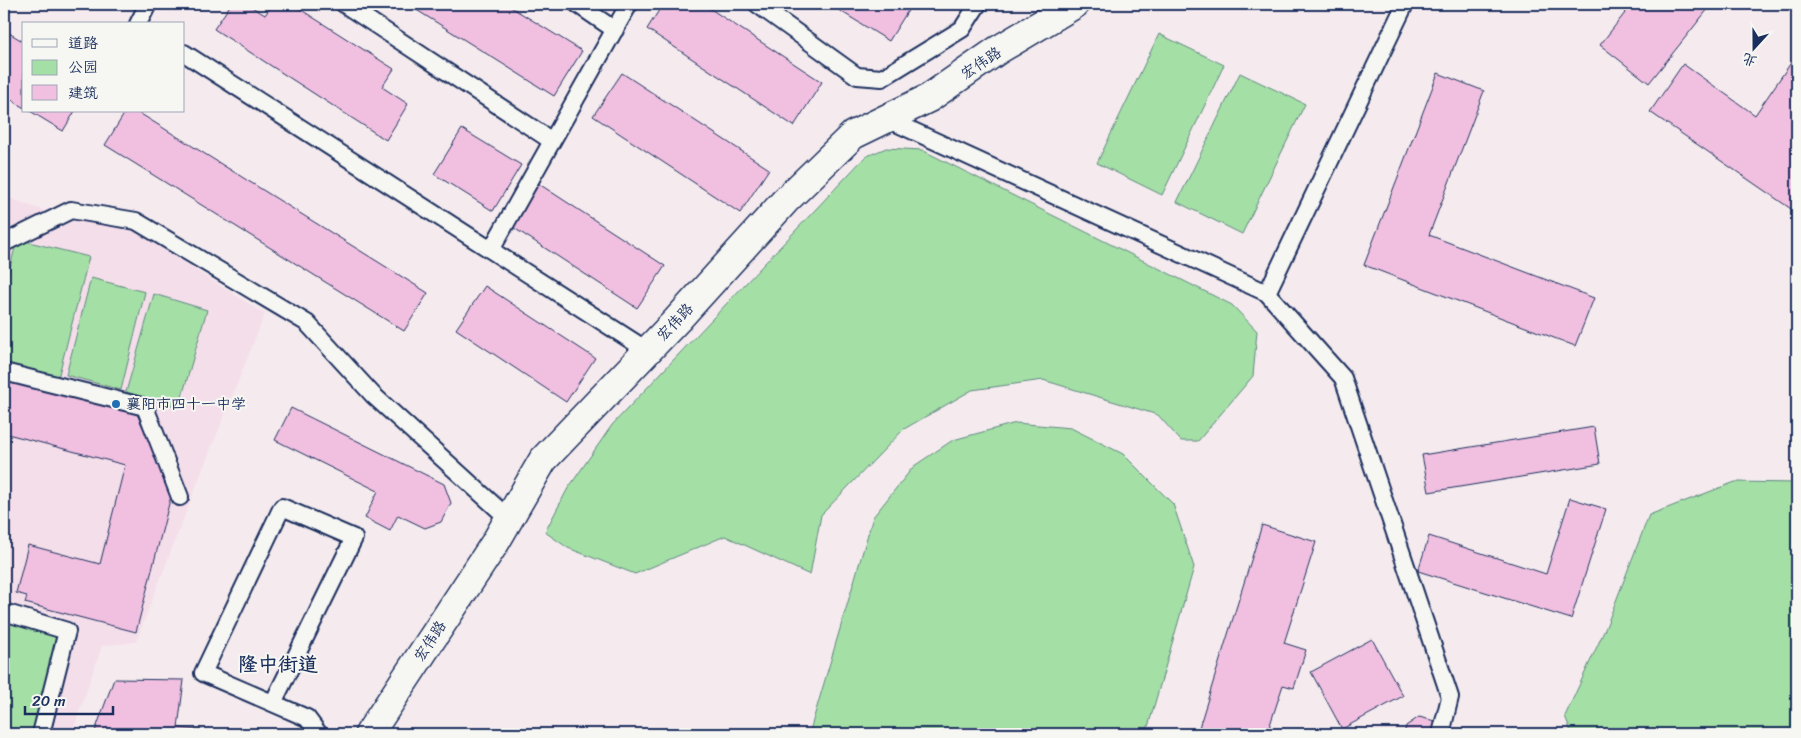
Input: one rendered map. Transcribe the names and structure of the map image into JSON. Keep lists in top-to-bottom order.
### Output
{
  "streets": {
    "street": ["宏伟路"]
  },
  "districts": ["隆中街道"],
  "places": ["襄阳市四十一中学"],
  "legend": ["道路", "公园", "建筑"],
  "scale_bar": "20 m",
  "north": "bottom"
}
